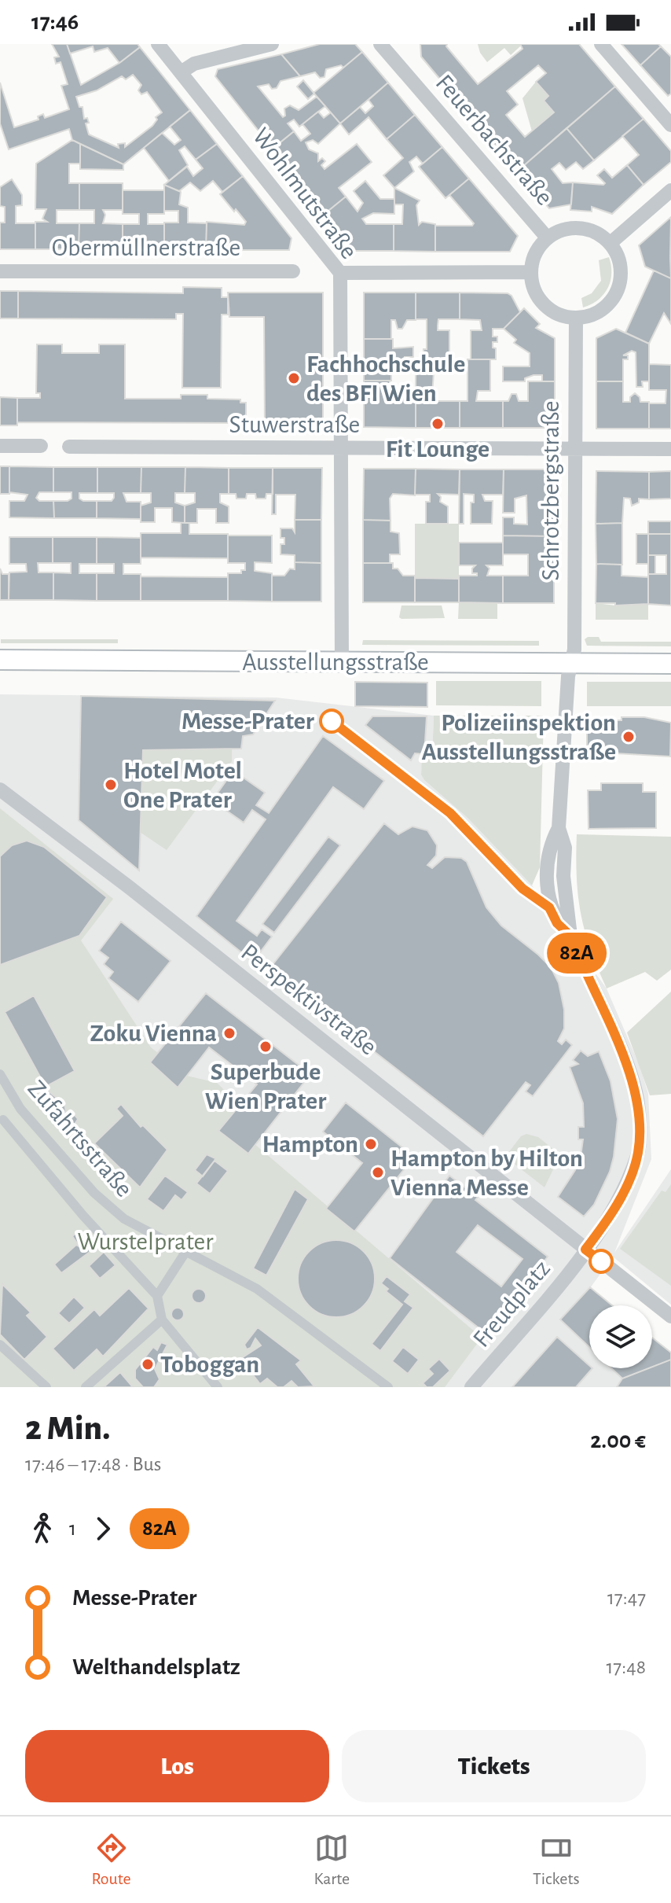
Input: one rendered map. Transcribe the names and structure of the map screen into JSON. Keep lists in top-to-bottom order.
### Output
{
  "streets": {
    "main road": ["Ausstellungsstraße"],
    "street": [
      "Feuerbachstraße",
      "Wohlmutstraße",
      "Obermüllnerstraße",
      "Stuwerstraße",
      "Schrotzbergstraße",
      "Perspektivstraße",
      "Zufahrtsstraße",
      "Freudplatz"
    ]
  },
  "crossings": [
    ["Feuerbachstraße", "Schrotzbergstraße"],
    ["Wohlmutstraße", "Stuwerstraße"],
    ["Wohlmutstraße", "Ausstellungsstraße"],
    ["Stuwerstraße", "Schrotzbergstraße"],
    ["Schrotzbergstraße", "Ausstellungsstraße"],
    ["Perspektivstraße", "Freudplatz"]
  ],
  "parks": ["Wurstelprater"],
  "places": [
    "Fachhochschule des BFI Wien",
    "Fit Lounge",
    "Messe-Prater",
    "Polizeiinspektion Ausstellungsstraße",
    "Hotel Motel One Prater",
    "Zoku Vienna",
    "Superbude Wien Prater",
    "Hampton",
    "Hampton by Hilton Vienna Messe",
    "Toboggan"
  ],
  "lines": ["bus line 82A"],
  "page": {
    "status": "17:46",
    "on_map": "82A",
    "heading": ["2 Min.", "17:46 – 17:48 · Bus", "2.00 €"],
    "legs": ["1", "82A"],
    "list": [
      {
        "name": "Messe-Prater",
        "value": "17:47"
      },
      {
        "name": "Welthandelsplatz",
        "value": "17:48"
      }
    ],
    "buttons": ["Los", "Tickets"],
    "tabs": ["Route", "Karte", "Tickets"]
  }
}
